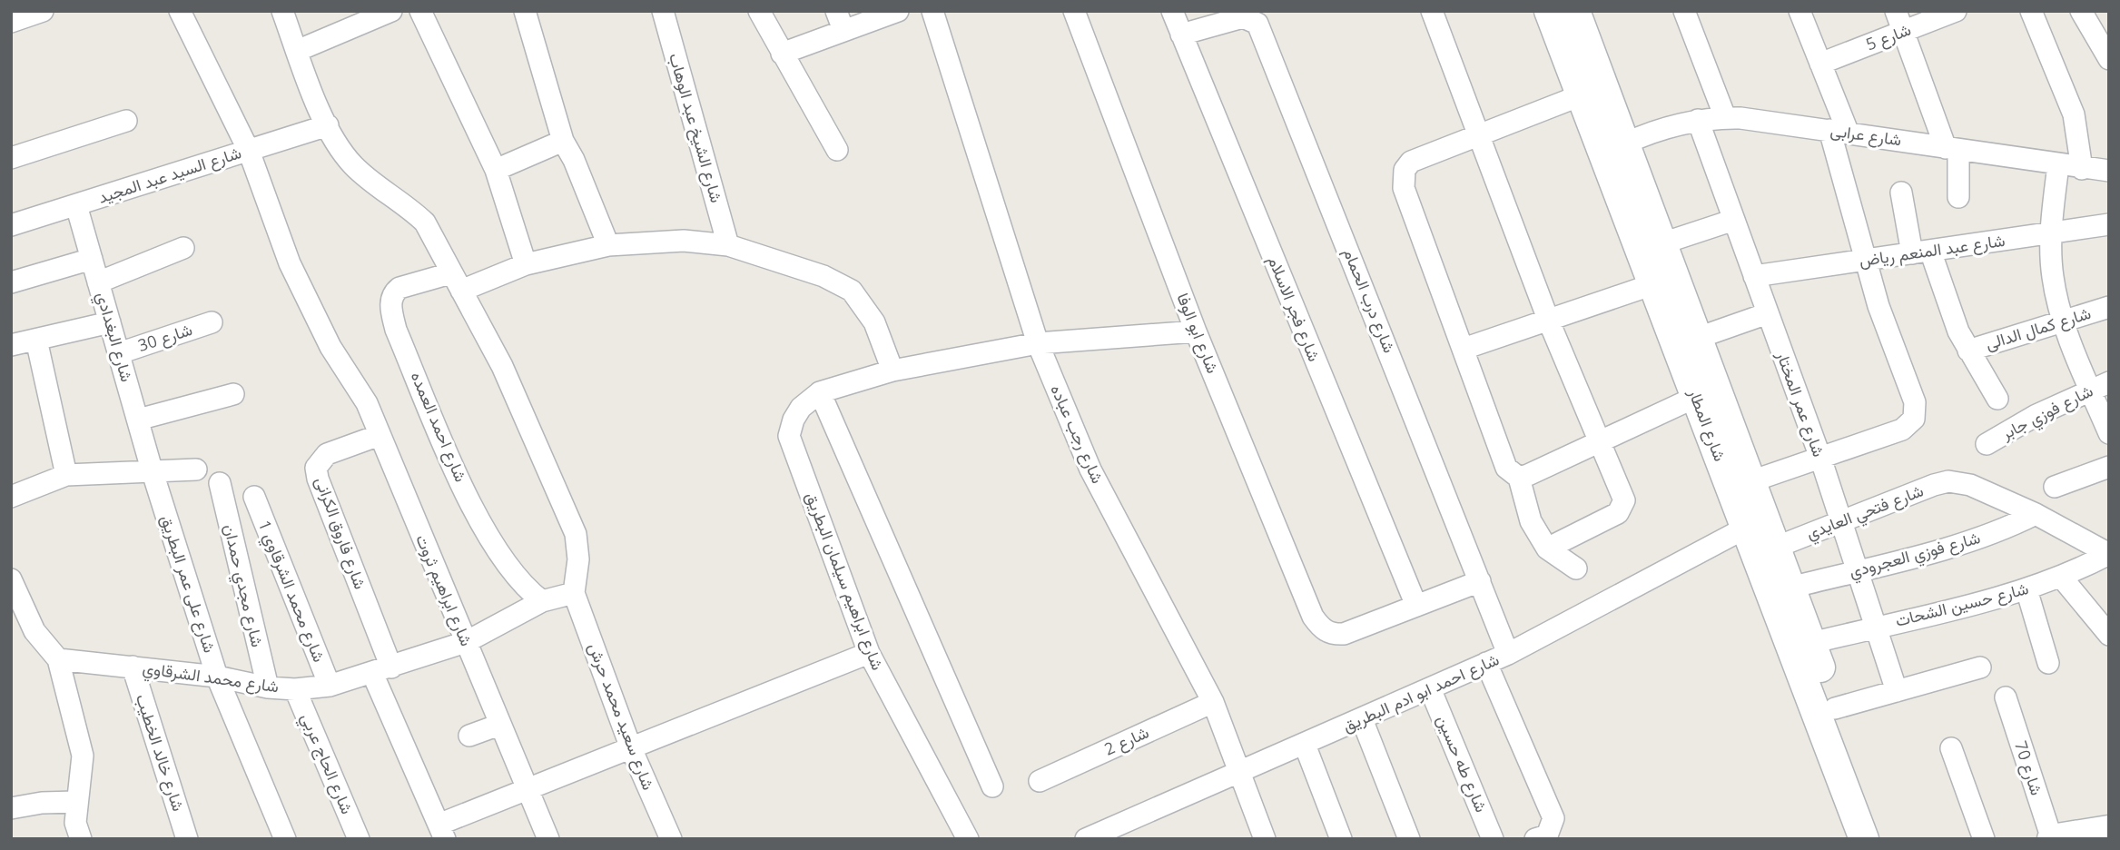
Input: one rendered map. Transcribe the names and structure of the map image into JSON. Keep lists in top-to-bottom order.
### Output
{
  "streets": {
    "street": [
      "شارع 5",
      "شارع الشيخ عبد الوهاب",
      "شارع عرابى",
      "شارع السيد عبد المجيد",
      "شارع عبد المنعم رياض",
      "شارع درب الحمام",
      "شارع فجر الاسلام",
      "شارع كمال الدالى",
      "شارع ابو الوفا",
      "شارع البغدادي",
      "شارع 30",
      "شارع عمر المختار",
      "شارع فوزي جابر",
      "شارع المطار",
      "شارع احمد العمده",
      "شارع رجب عباده",
      "شارع فتحي العايدي",
      "شارع فاروق الكرانى",
      "شارع فوزي العجرودي",
      "شارع ابراهيم سيلمان البطريق",
      "شارع على عمر البطريق",
      "شارع مجدي حمدان",
      "شارع ابراهيم ثروت",
      "شارع محمد الشرقاوي 1",
      "شارع حسين الشحات",
      "شارع محمد الشرقاوي",
      "شارع احمد ابو ادم البطريق",
      "شارع سعيد محمد حرش",
      "شارع 2",
      "شارع خالد الخطيب",
      "شارع الحاج عربي",
      "شارع طه حسين",
      "شارع 70"
    ]
  },
  "crossings": [
    ["شارع عرابى", "شارع عمر المختار"],
    ["شارع عرابى", "شارع المطار"],
    ["شارع السيد عبد المجيد", "شارع البغدادي"],
    ["شارع السيد عبد المجيد", "شارع ابراهيم ثروت"],
    ["شارع عبد المنعم رياض", "شارع عمر المختار"],
    ["شارع درب الحمام", "شارع فجر الاسلام"],
    ["شارع درب الحمام", "شارع احمد ابو ادم البطريق"],
    ["شارع فجر الاسلام", "شارع ابو الوفا"],
    ["شارع البغدادي", "شارع 30"],
    ["شارع البغدادي", "شارع على عمر البطريق"],
    ["شارع عمر المختار", "شارع فتحي العايدي"],
    ["شارع عمر المختار", "شارع فوزي العجرودي"],
    ["شارع عمر المختار", "شارع حسين الشحات"],
    ["شارع المطار", "شارع فتحي العايدي"],
    ["شارع المطار", "شارع فوزي العجرودي"],
    ["شارع المطار", "شارع حسين الشحات"],
    ["شارع المطار", "شارع احمد ابو ادم البطريق"],
    ["شارع احمد العمده", "شارع محمد الشرقاوي"],
    ["شارع رجب عباده", "شارع احمد ابو ادم البطريق"],
    ["شارع رجب عباده", "شارع 2"],
    ["شارع فتحي العايدي", "شارع فوزي العجرودي"],
    ["شارع فاروق الكرانى", "شارع ابراهيم ثروت"],
    ["شارع فاروق الكرانى", "شارع محمد الشرقاوي"],
    ["شارع على عمر البطريق", "شارع محمد الشرقاوي"],
    ["شارع مجدي حمدان", "شارع محمد الشرقاوي"],
    ["شارع ابراهيم ثروت", "شارع محمد الشرقاوي"],
    ["شارع محمد الشرقاوي 1", "شارع محمد الشرقاوي"],
    ["شارع محمد الشرقاوي", "شارع سعيد محمد حرش"],
    ["شارع محمد الشرقاوي", "شارع خالد الخطيب"],
    ["شارع محمد الشرقاوي", "شارع الحاج عربي"],
    ["شارع احمد ابو ادم البطريق", "شارع طه حسين"]
  ]
}
